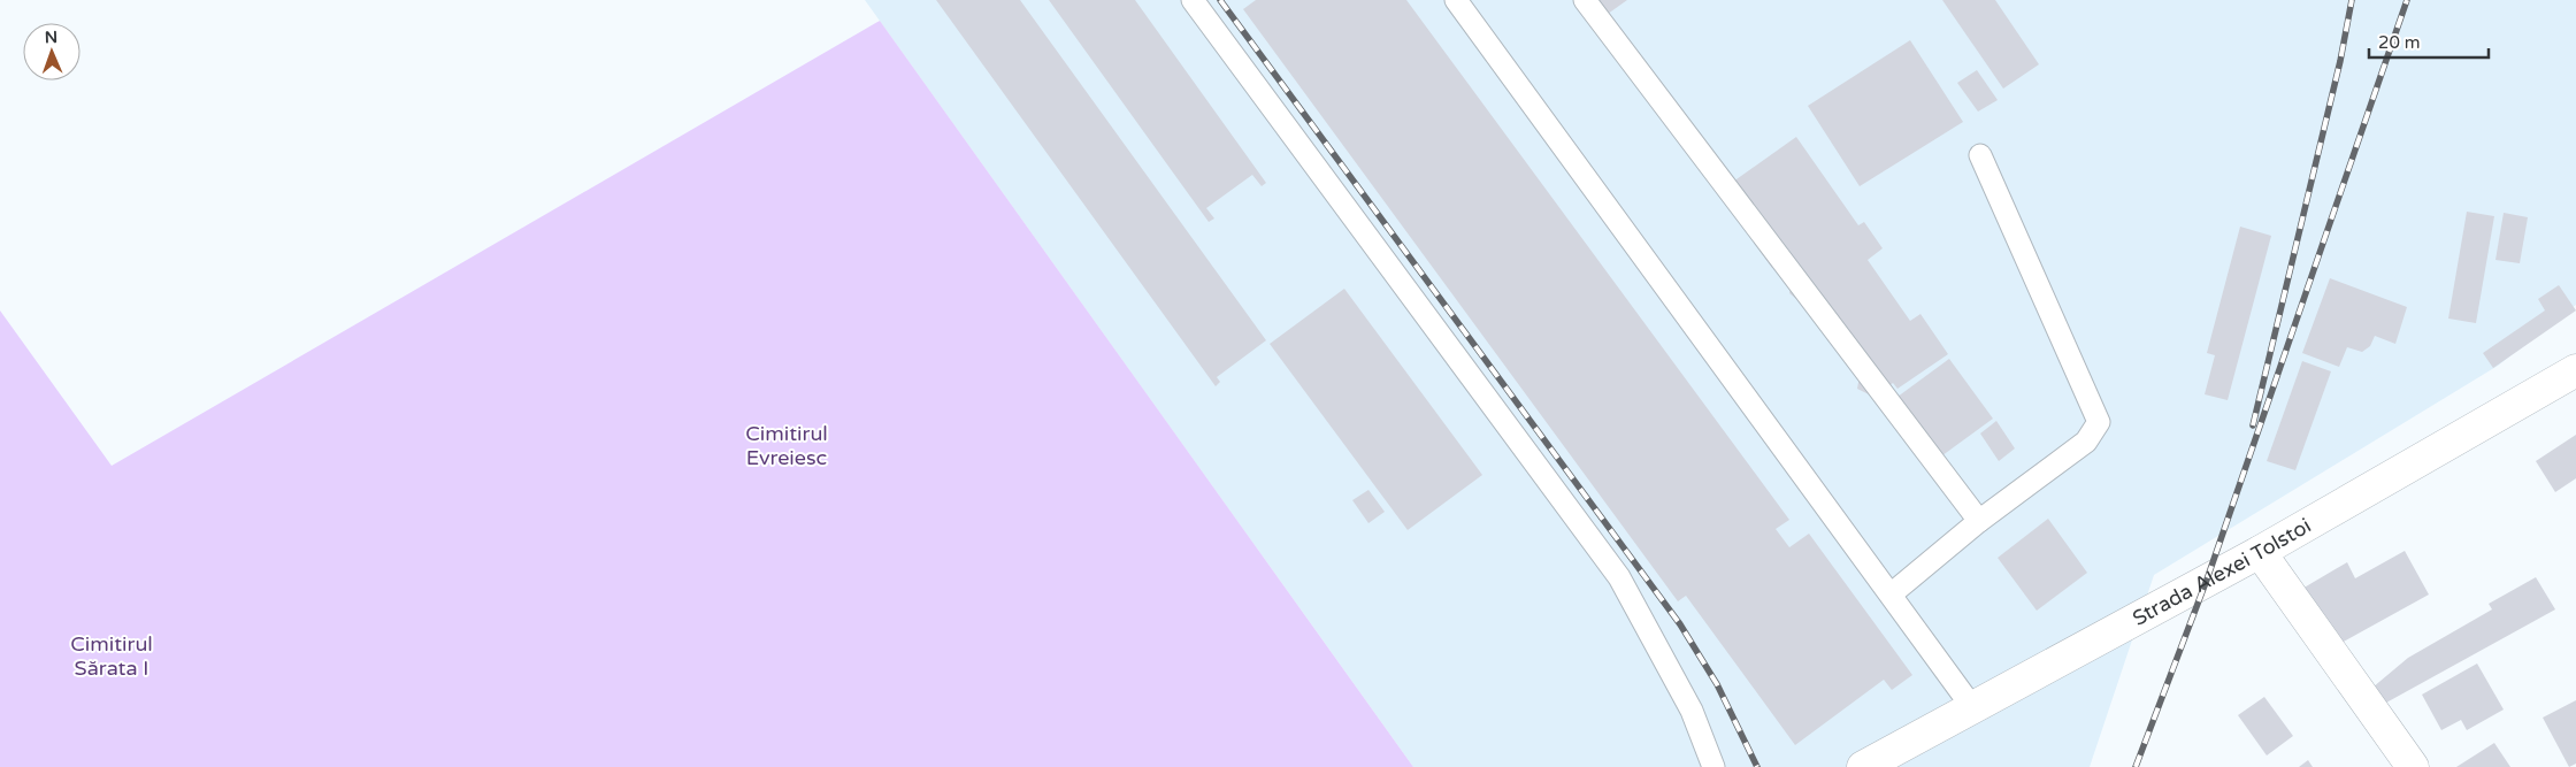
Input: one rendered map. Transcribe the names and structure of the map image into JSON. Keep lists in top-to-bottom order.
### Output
{
  "streets": {
    "main road": ["Strada Alexei Tolstoi"]
  },
  "parks": ["Cimitirul Evreiesc", "Cimitirul Sărata I"],
  "scale_bar": "20 m",
  "north": "top"
}
